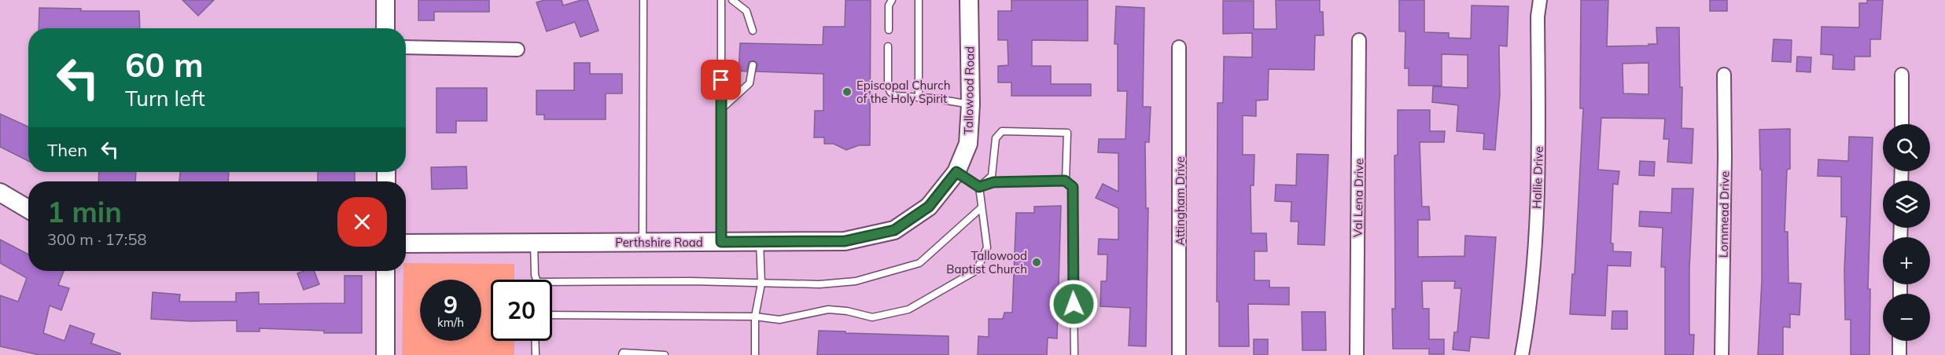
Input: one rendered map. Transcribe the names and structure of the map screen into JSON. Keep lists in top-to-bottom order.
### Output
{
  "streets": {
    "street": [
      "Tallowood Road",
      "Hallie Drive",
      "Val Lena Drive",
      "Attingham Drive",
      "Lornmead Drive",
      "Perthshire Road"
    ]
  },
  "crossings": [
    ["Tallowood Road", "Perthshire Road"]
  ],
  "places": ["Episcopal Church of the Holy Spirit", "Tallowood Baptist Church"],
  "page": {
    "turn": ["60 m", "Turn left"],
    "map_buttons": ["+", "−"],
    "then": "Then",
    "heading": ["1 min", "300 m · 17:58"],
    "speed": "9 km/h",
    "limit": "20"
  }
}
